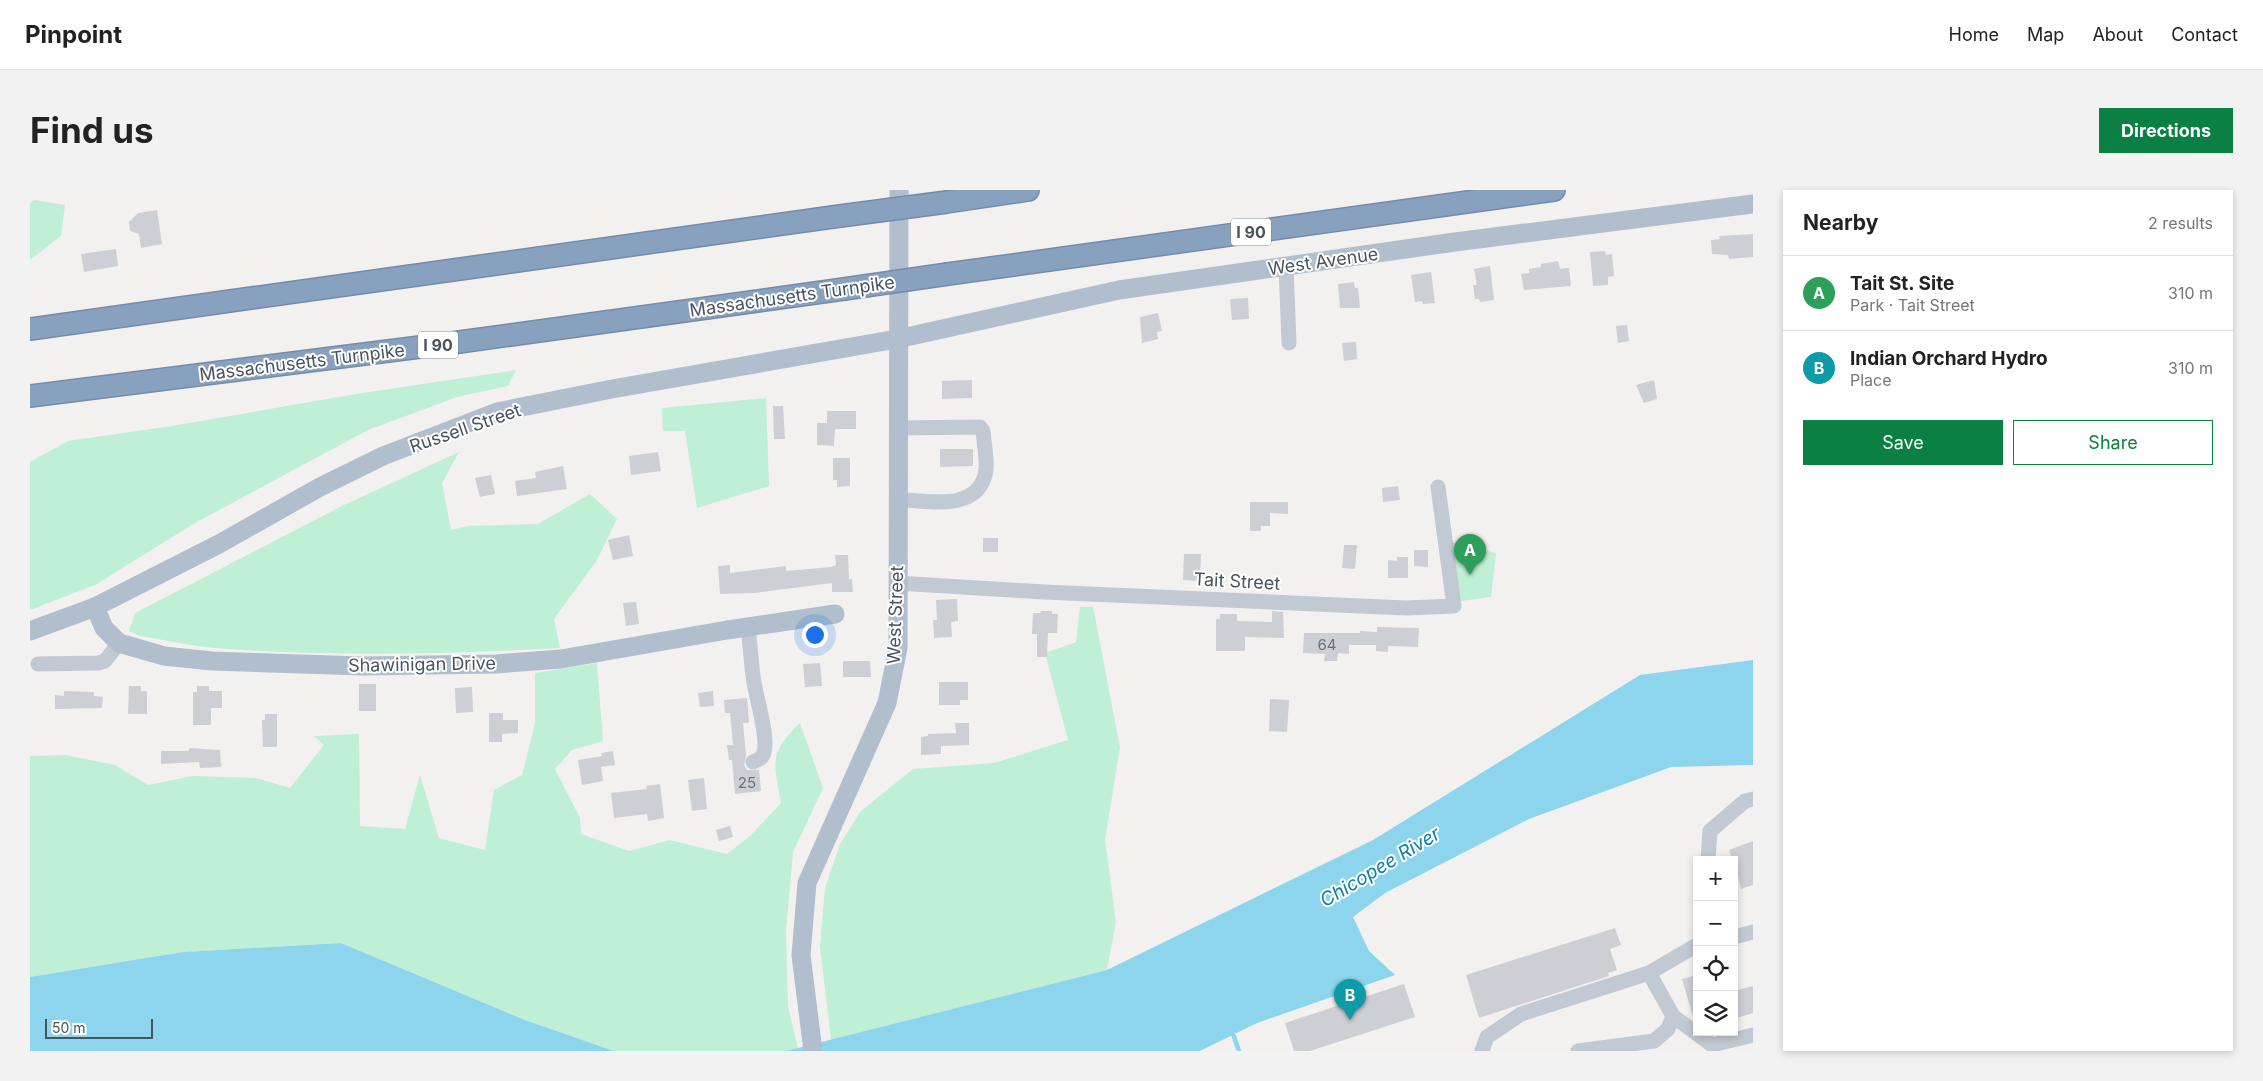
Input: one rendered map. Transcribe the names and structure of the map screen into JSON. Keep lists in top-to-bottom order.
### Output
{
  "streets": {
    "highway": ["I 90", "Massachusetts Turnpike"],
    "main road": [
      "West Avenue",
      "Russell Street",
      "West Street",
      "Shawinigan Drive"
    ],
    "street": ["Tait Street"]
  },
  "crossings": [
    ["West Avenue", "Russell Street"],
    ["West Avenue", "West Street"],
    ["Russell Street", "West Street"],
    ["Russell Street", "Shawinigan Drive"],
    ["Tait Street", "West Street"]
  ],
  "water": ["Chicopee River"],
  "house_numbers": ["64", "25"],
  "scale_bar": "50 m",
  "page": {
    "header": "Pinpoint",
    "nav": [
      "Home",
      "Map",
      "About",
      "Contact"
    ],
    "buttons": [
      "Directions",
      ["Save", "Share"]
    ],
    "title": "Find us",
    "heading": ["Nearby", "2 results"],
    "list": [
      {
        "mark": "A",
        "name": "Tait St. Site",
        "note": "Park · Tait Street",
        "value": "310 m"
      },
      {
        "mark": "B",
        "name": "Indian Orchard Hydro",
        "note": "Place",
        "value": "310 m"
      }
    ],
    "pins": ["A", "B"],
    "map_buttons": ["+", "−"],
    "scale": "50 m"
  }
}
